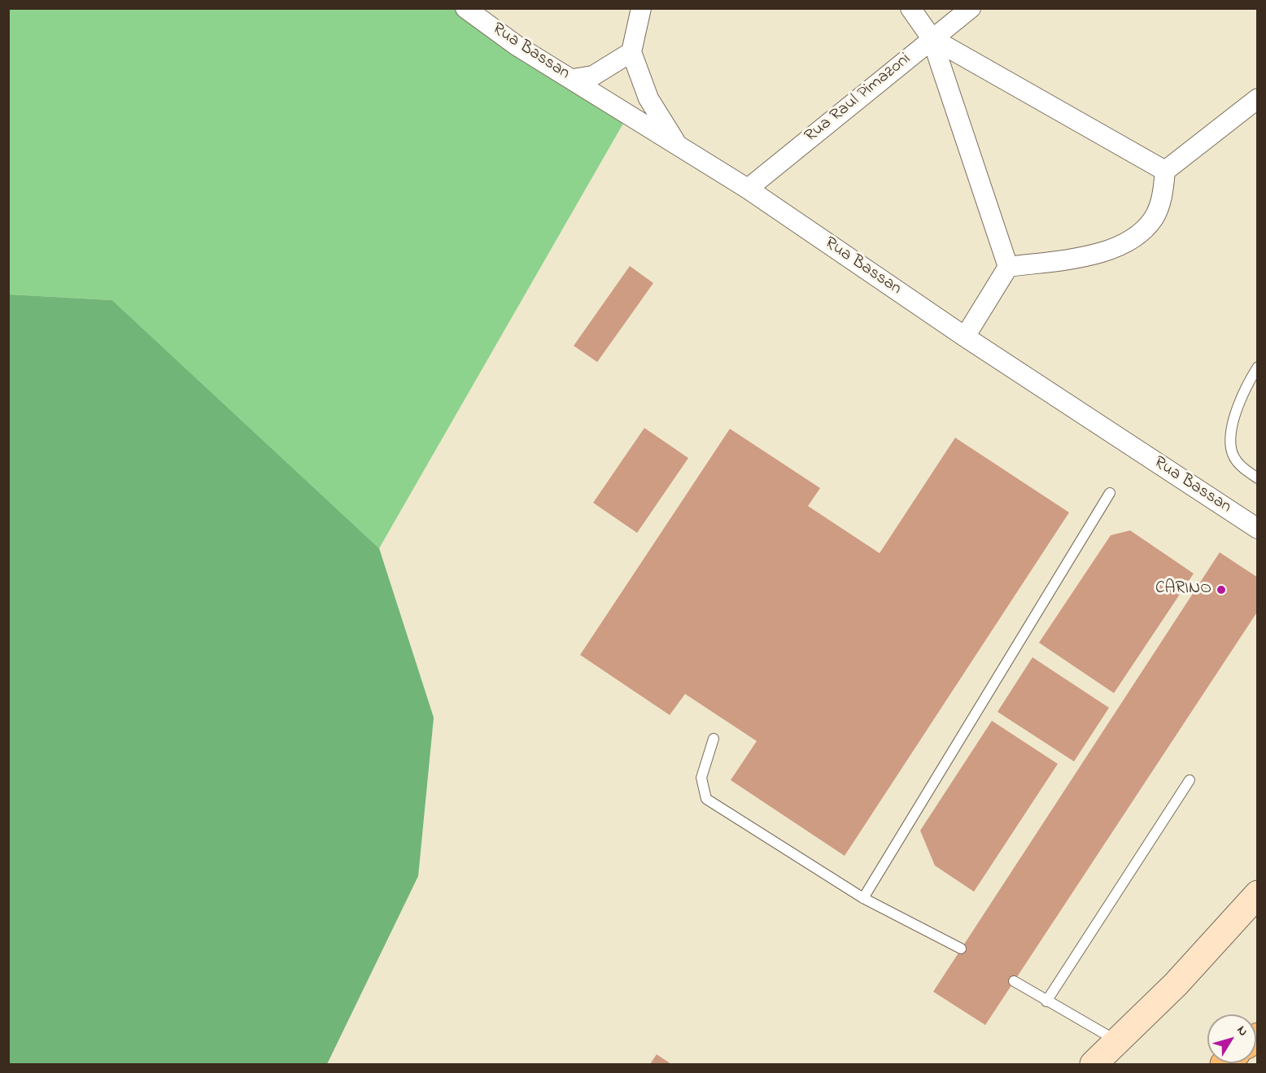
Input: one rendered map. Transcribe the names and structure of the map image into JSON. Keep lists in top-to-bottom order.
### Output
{
  "streets": {
    "street": ["Rua Bassan", "Rua Raul Pimazoni"]
  },
  "crossings": [
    ["Rua Bassan", "Rua Raul Pimazoni"]
  ],
  "places": ["CARINO"],
  "north": "top right"
}
